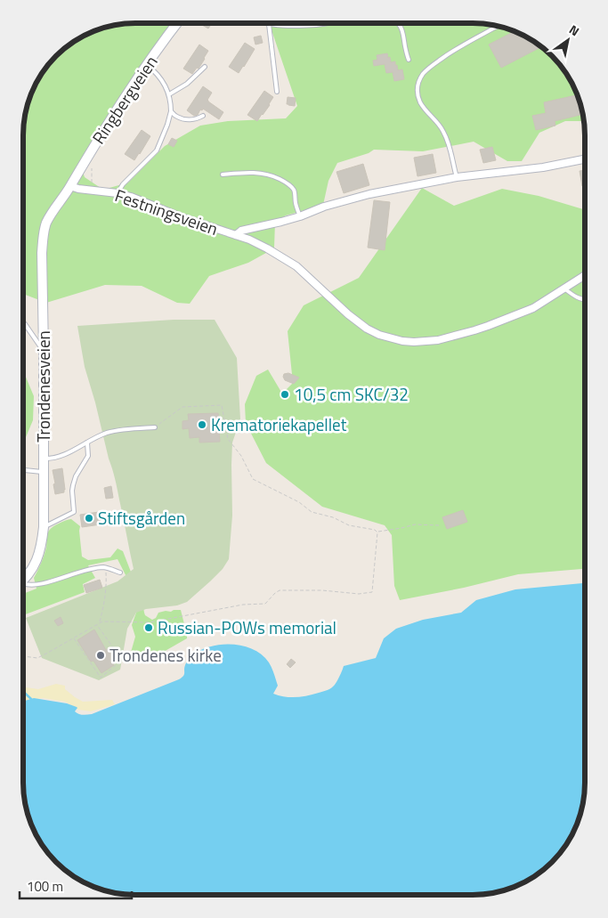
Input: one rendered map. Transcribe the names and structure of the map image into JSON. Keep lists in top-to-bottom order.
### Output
{
  "streets": {
    "main road": ["Ringbergveien", "Trondenesveien"],
    "street": ["Festningsveien"]
  },
  "crossings": [
    ["Ringbergveien", "Festningsveien"],
    ["Ringbergveien", "Trondenesveien"],
    ["Festningsveien", "Trondenesveien"]
  ],
  "places": [
    "10,5 cm SKC/32",
    "Krematoriekapellet",
    "Stiftsgården",
    "Russian-POWs memorial",
    "Trondenes kirke"
  ],
  "scale_bar": "100 m",
  "north": "top right"
}
